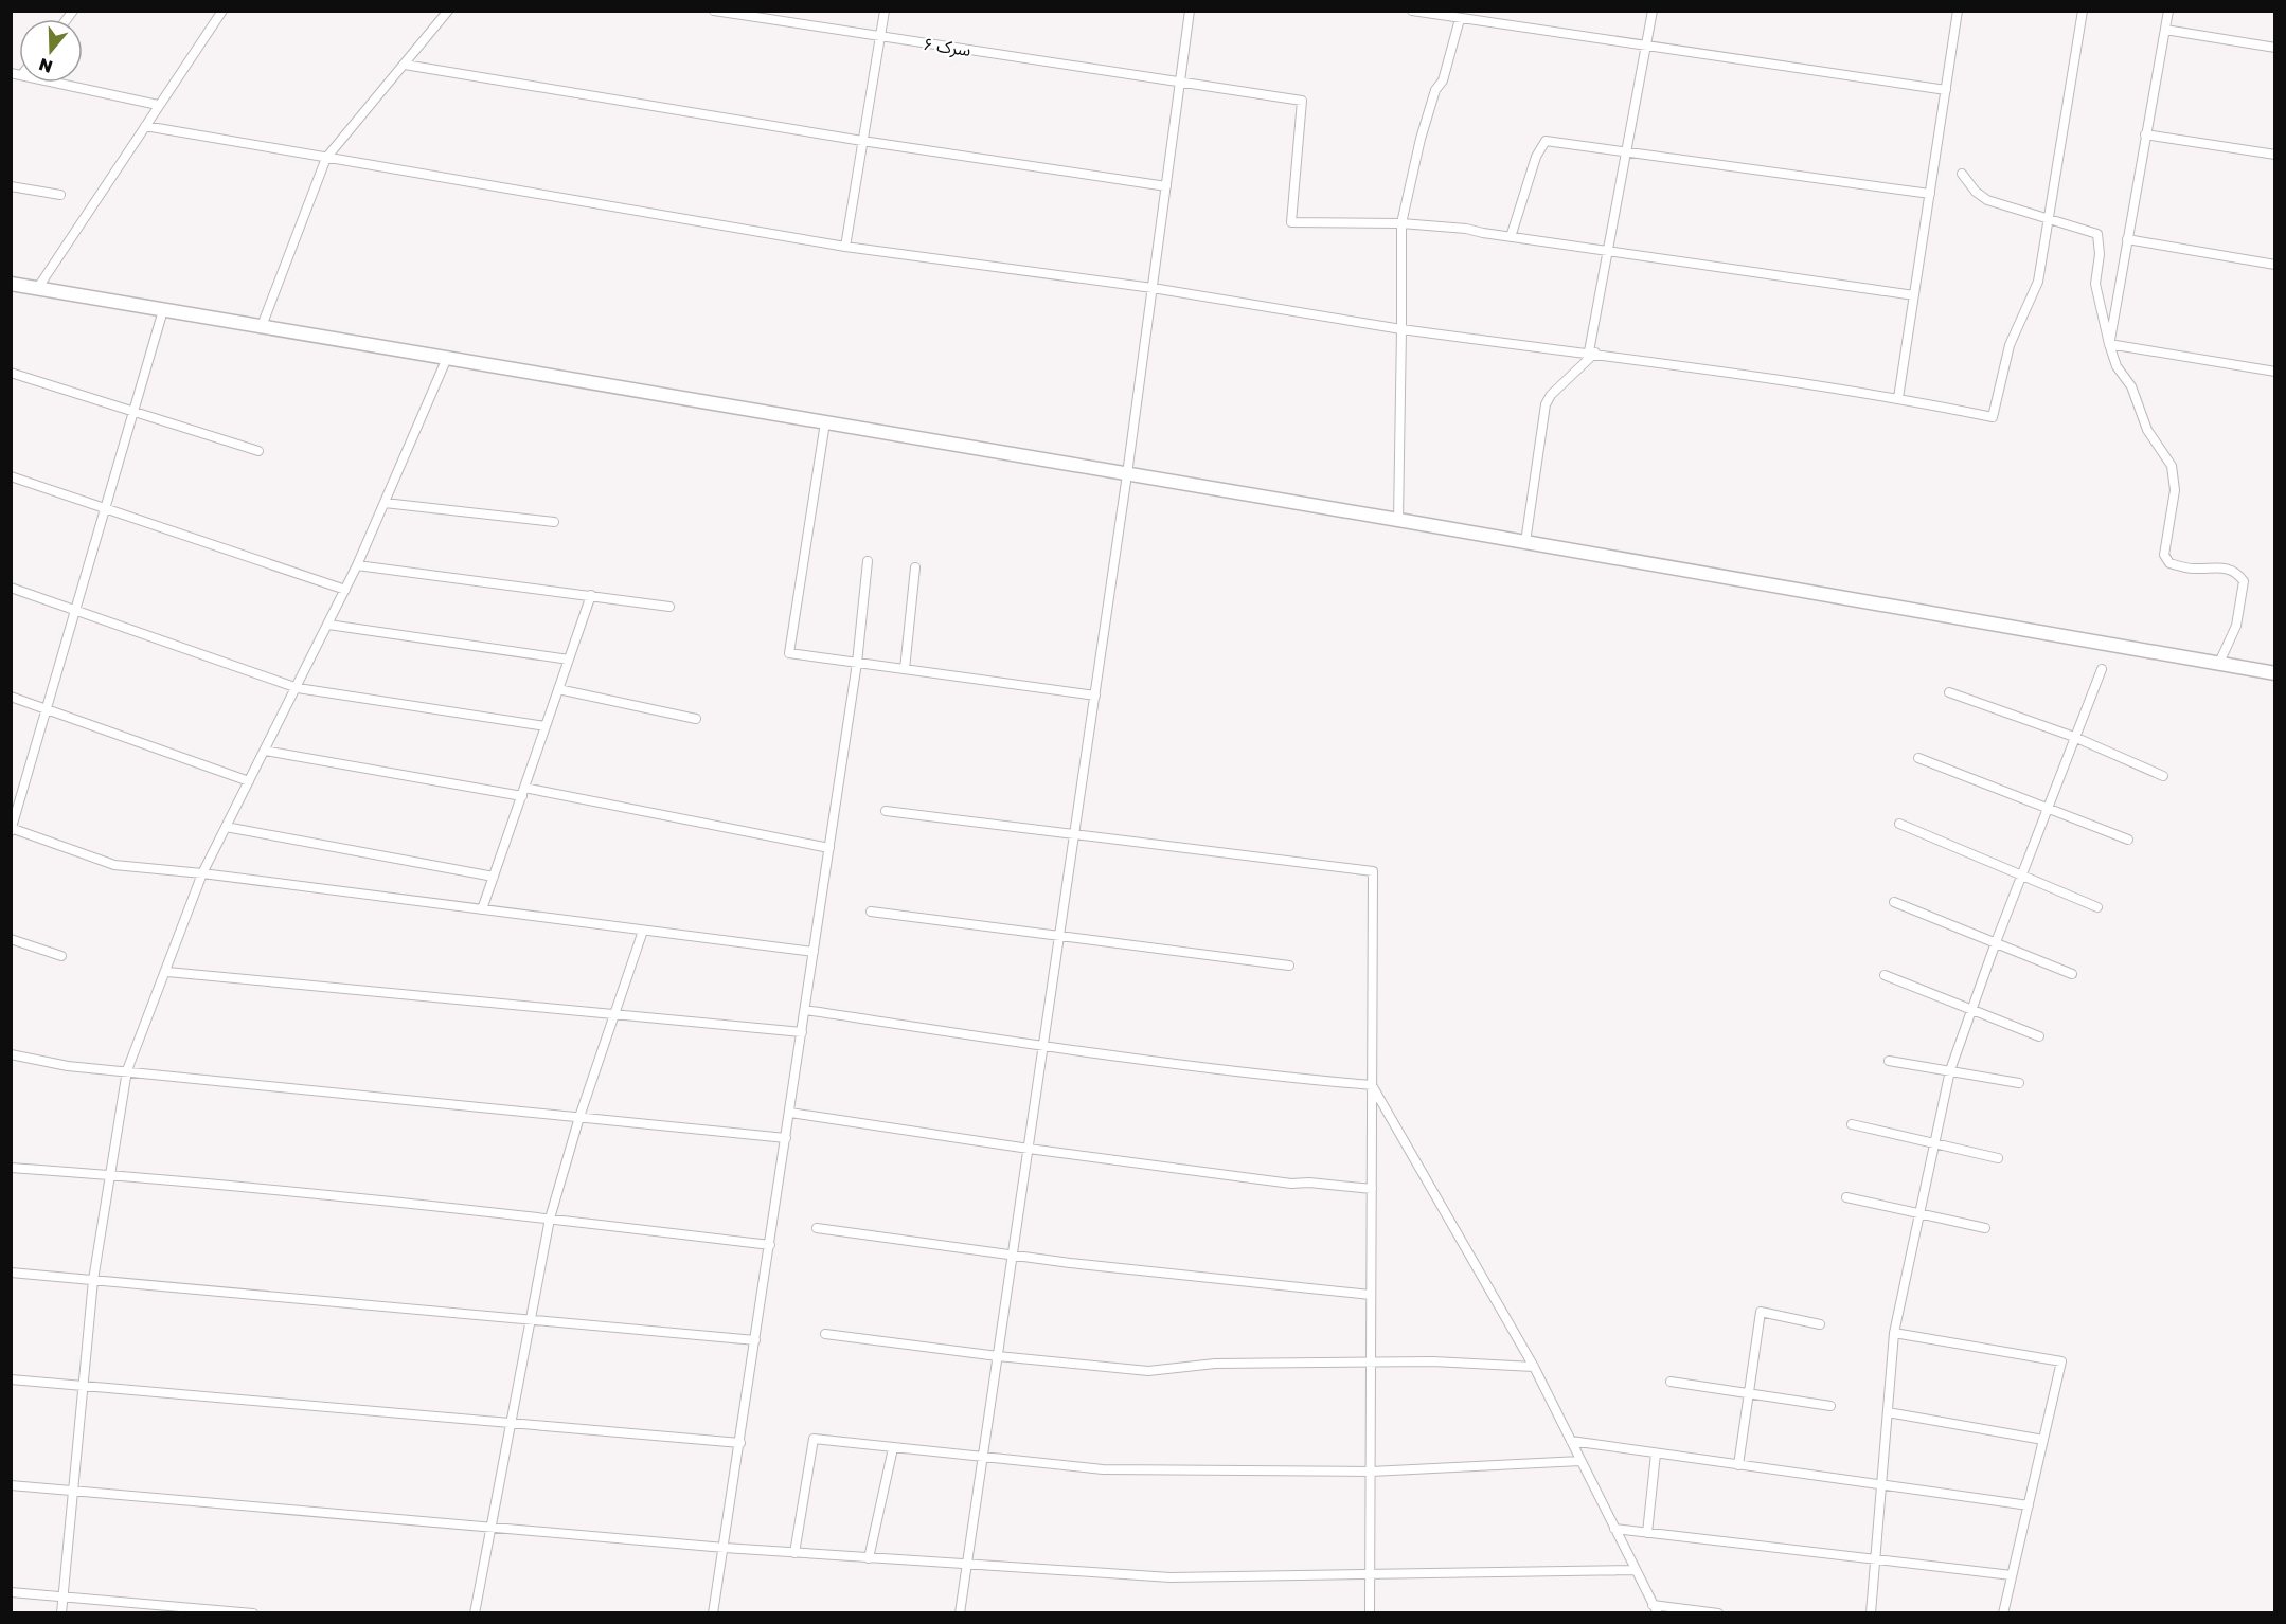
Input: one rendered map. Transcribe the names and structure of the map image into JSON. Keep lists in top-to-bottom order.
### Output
{
  "streets": {
    "street": ["سرک ۶"]
  },
  "north": "bottom"
}
